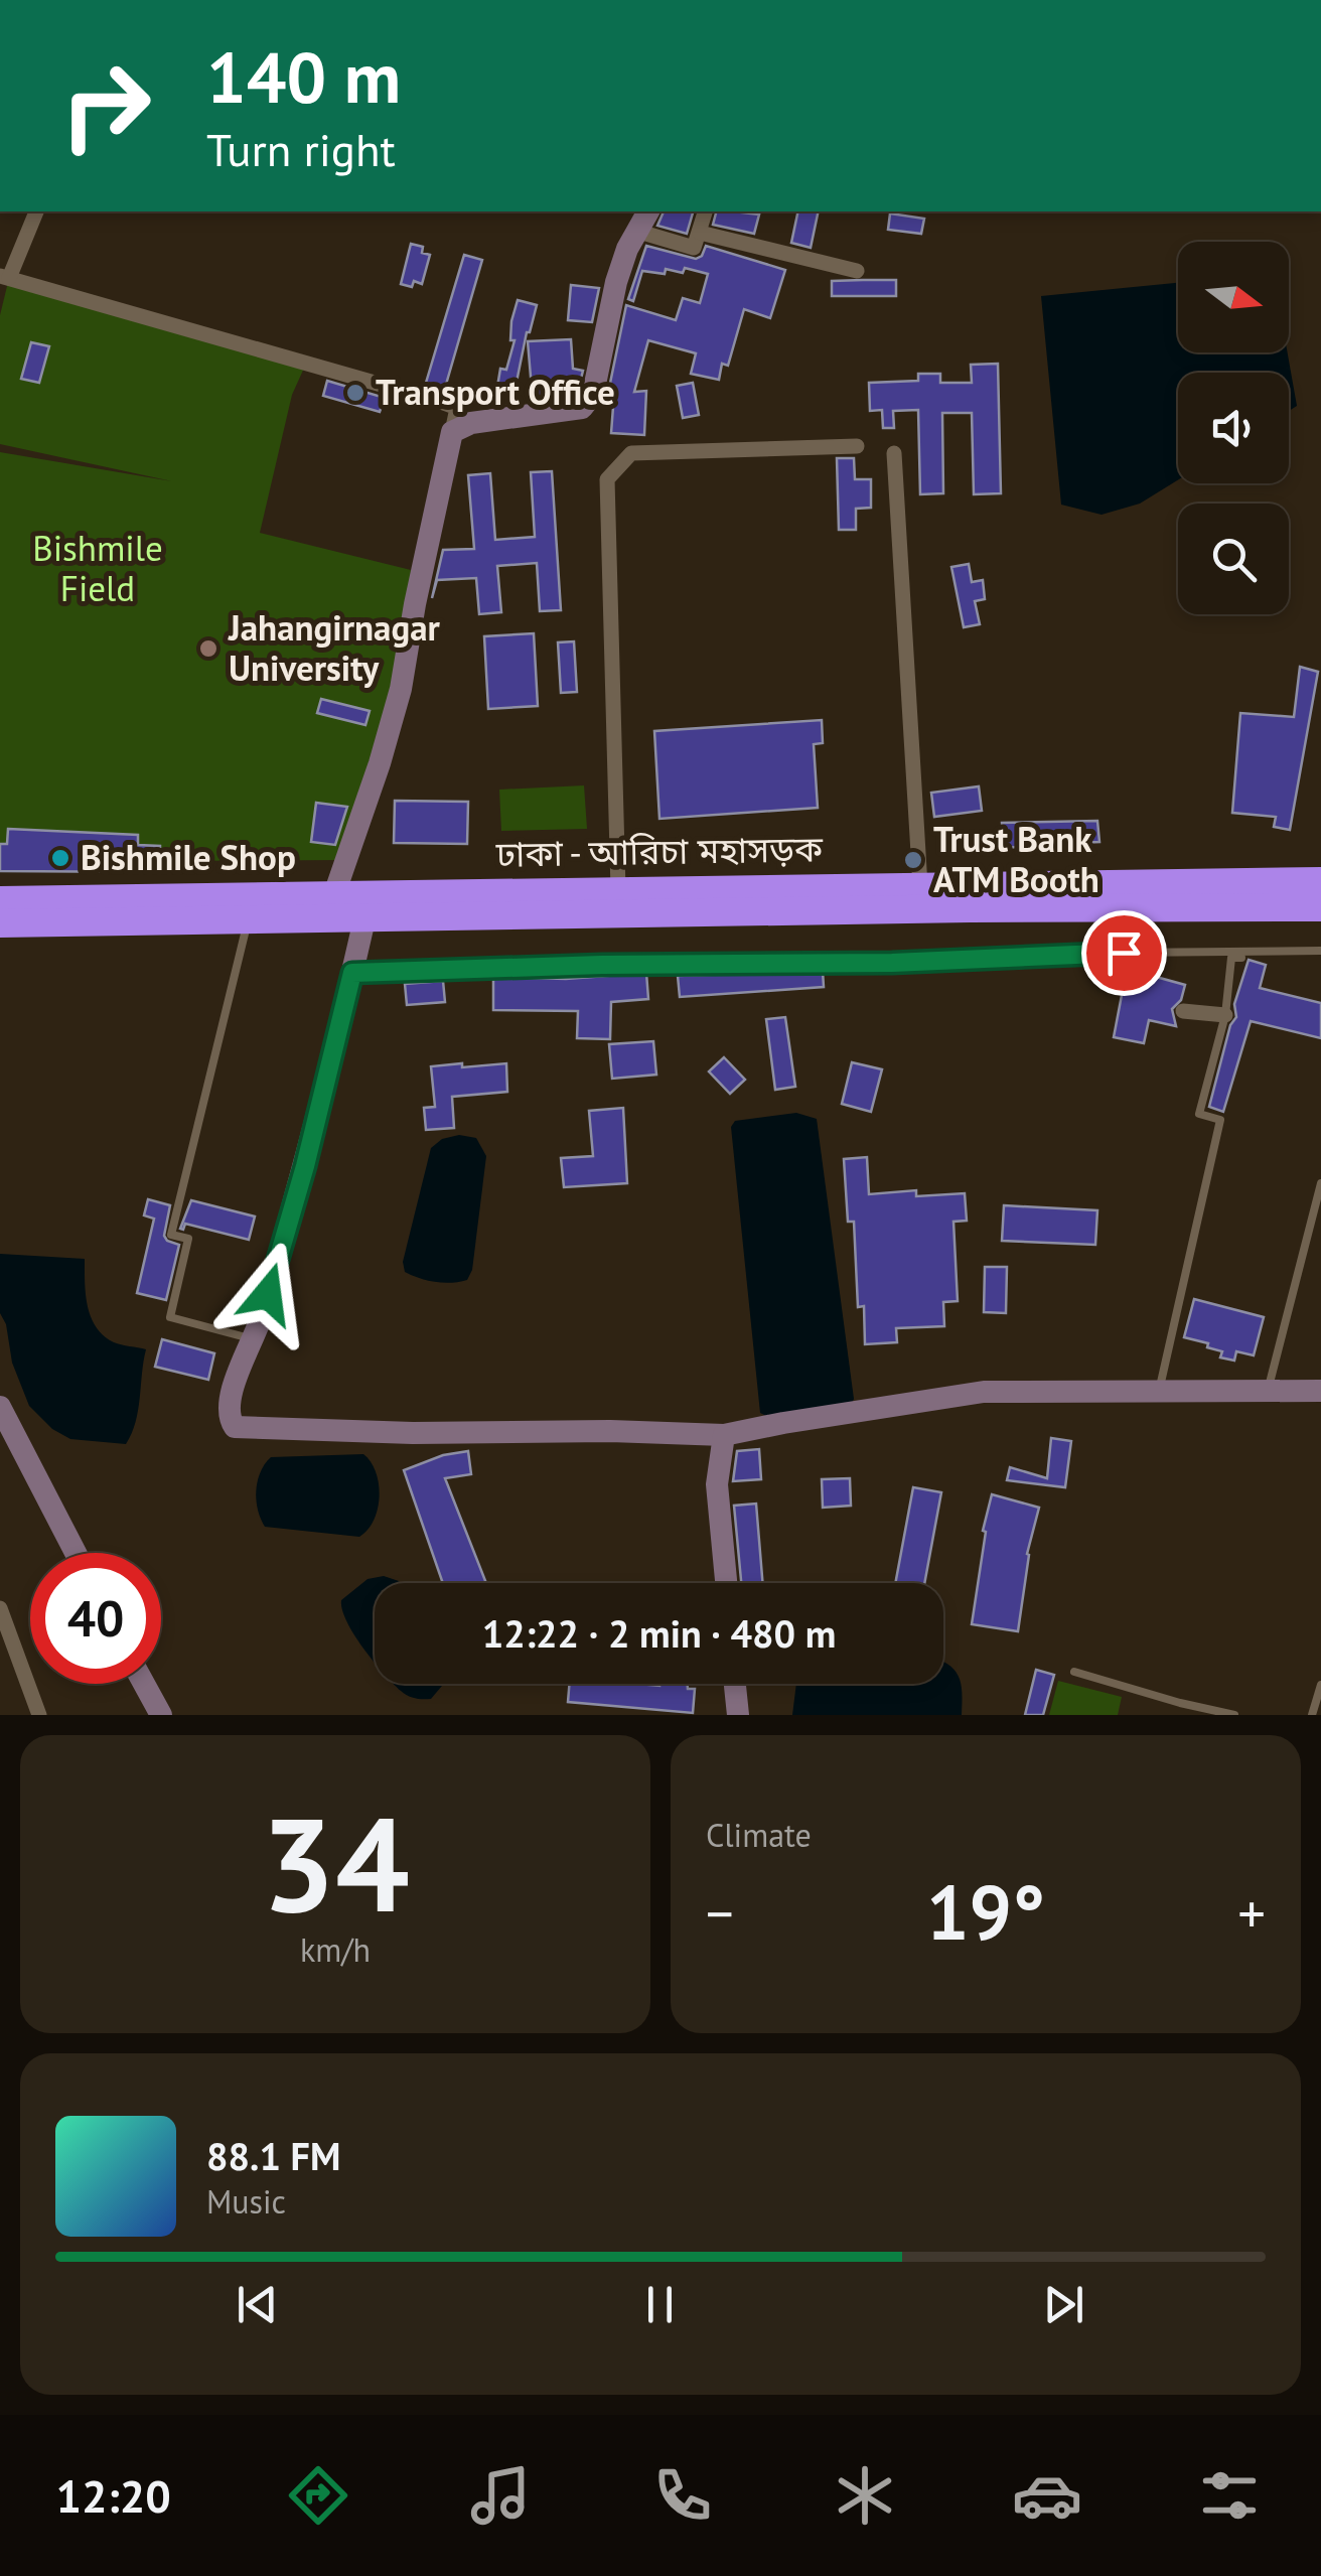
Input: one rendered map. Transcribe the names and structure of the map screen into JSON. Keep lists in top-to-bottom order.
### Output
{
  "streets": {
    "highway": ["ঢাকা - আরিচা মহাসড়ক"]
  },
  "parks": ["Bishmile Field"],
  "places": [
    "Transport Office",
    "Jahangirnagar University",
    "Bishmile Shop",
    "Trust Bank ATM Booth"
  ],
  "north": "right",
  "page": {
    "turn": ["140 m", "Turn right"],
    "limit": "40",
    "trip": "12:22 · 2 min · 480 m",
    "tile": [
      ["34", "km/h"],
      "Climate"
    ],
    "heat": ["−", "19°", "+"],
    "song": ["88.1 FM", "Music"],
    "tabs": "12:20"
  }
}
